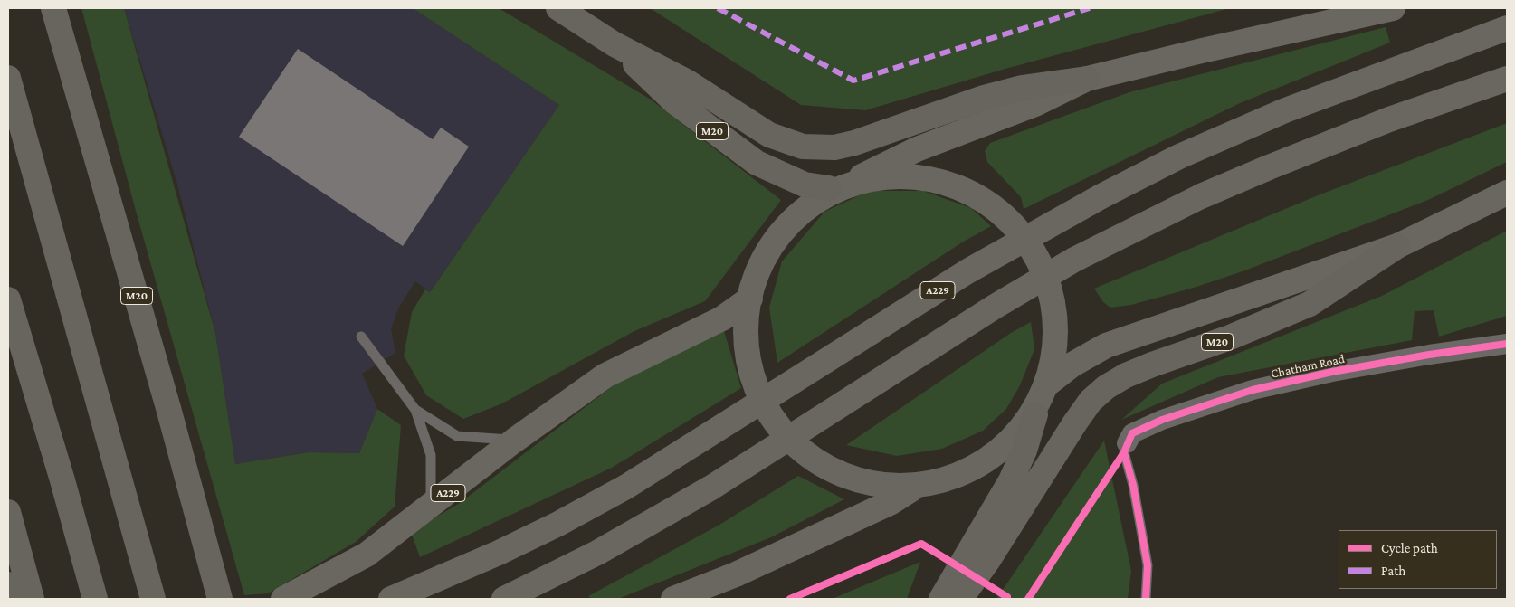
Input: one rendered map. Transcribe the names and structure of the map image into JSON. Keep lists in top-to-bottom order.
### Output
{
  "streets": {
    "highway": ["M20", "A229"],
    "street": ["Chatham Road"]
  },
  "legend": ["Cycle path", "Path"]
}
